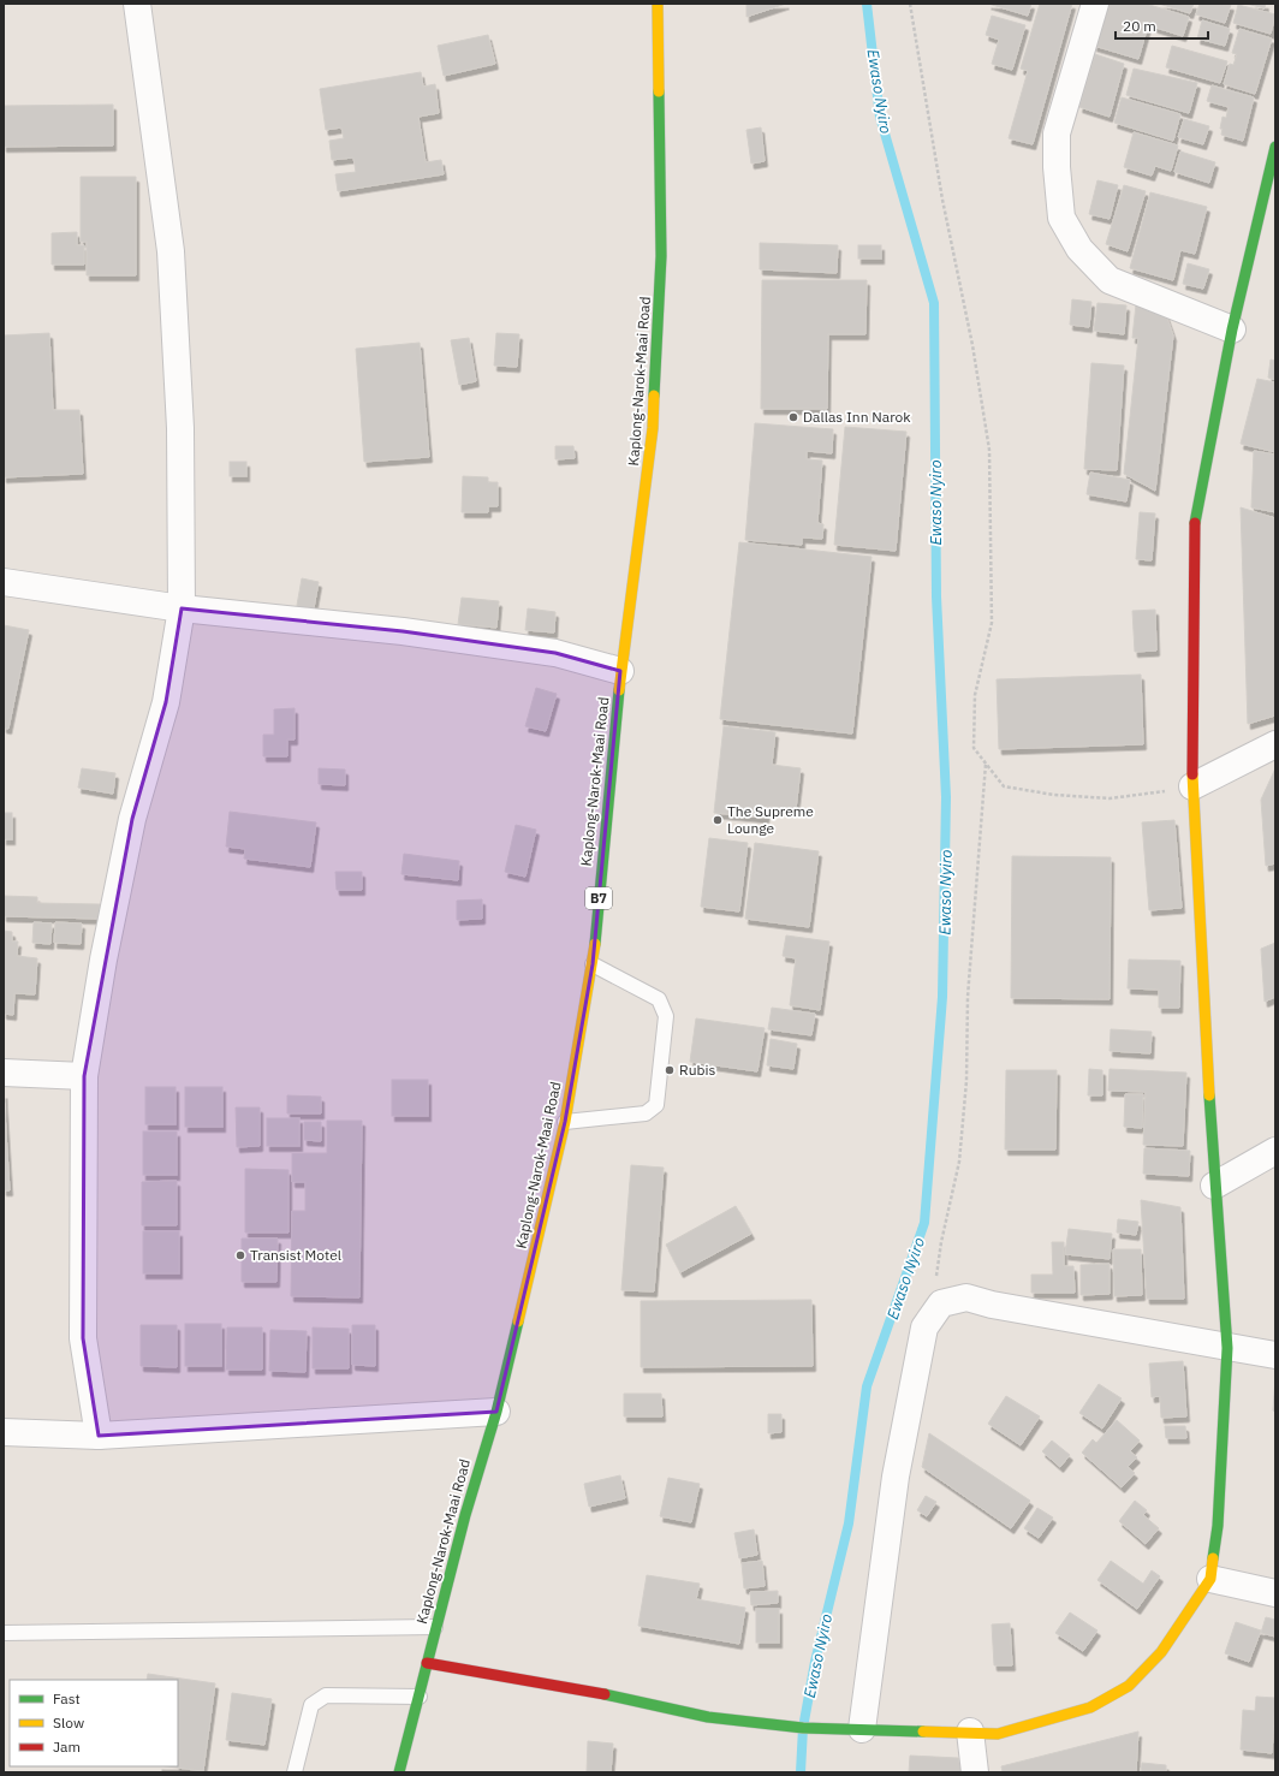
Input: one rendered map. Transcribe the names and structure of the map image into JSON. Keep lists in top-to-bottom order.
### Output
{
  "streets": {
    "main road": ["Kaplong-Narok-Maai Road", "B7"]
  },
  "water": ["Ewaso Nyiro"],
  "places": [
    "Dallas Inn Narok",
    "The Supreme Lounge",
    "Rubis",
    "Transist Motel"
  ],
  "legend": ["Fast", "Slow", "Jam"],
  "scale_bar": "20 m"
}
